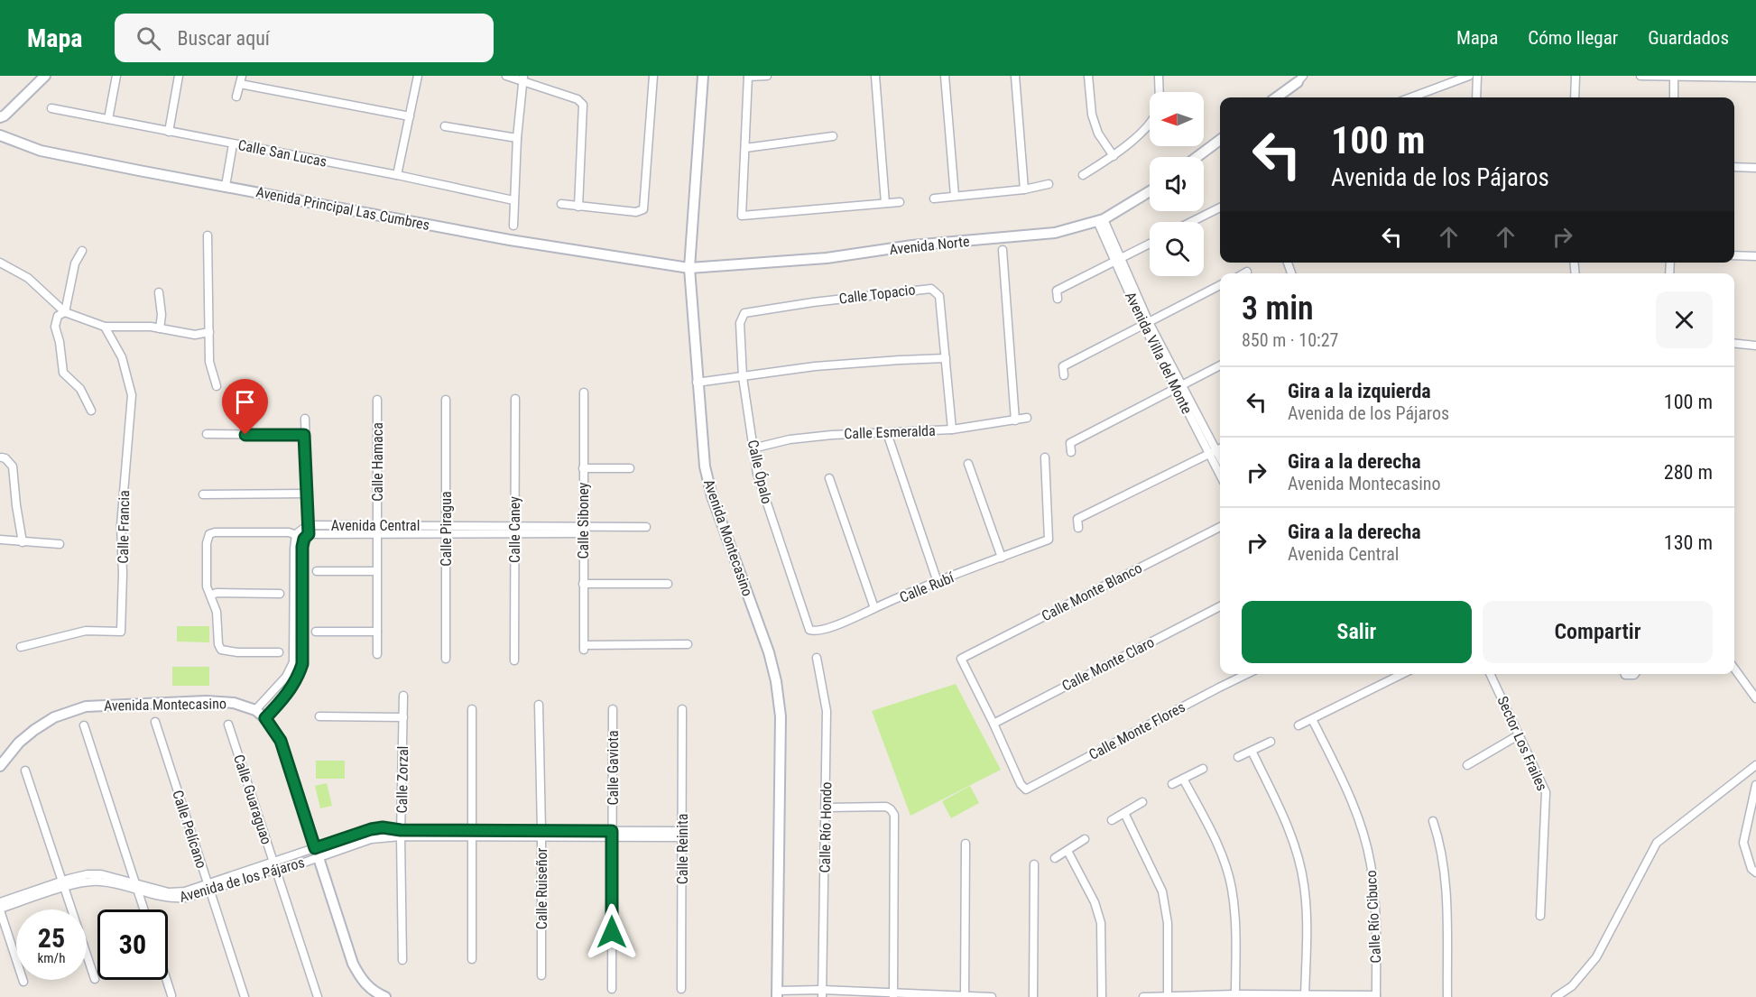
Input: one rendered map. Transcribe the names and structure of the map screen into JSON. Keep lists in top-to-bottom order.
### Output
{
  "streets": {
    "street": [
      "Calle San Lucas",
      "Avenida Principal Las Cumbres",
      "Avenida Norte",
      "Calle Topacio",
      "Avenida Villa del Monte",
      "Calle Esmeralda",
      "Calle Hamaca",
      "Calle Ópalo",
      "Calle Siboney",
      "Avenida Central",
      "Calle Francia",
      "Calle Piragua",
      "Calle Caney",
      "Avenida Montecasino",
      "Calle Rubí",
      "Calle Monte Blanco",
      "Calle Monte Claro",
      "Calle Monte Flores",
      "Sector Los Frailes",
      "Calle Gaviota",
      "Calle Zorzal",
      "Calle Guaraguao",
      "Calle Río Hondo",
      "Calle Pelícano",
      "Calle Reinita",
      "Avenida de los Pájaros",
      "Calle Ruiseñor",
      "Calle Río Cibuco"
    ]
  },
  "crossings": [
    ["Avenida Principal Las Cumbres", "Avenida Norte"],
    ["Avenida Principal Las Cumbres", "Avenida Montecasino"],
    ["Avenida Norte", "Avenida Villa del Monte"],
    ["Avenida Norte", "Avenida Montecasino"],
    ["Calle Topacio", "Calle Esmeralda"],
    ["Calle Topacio", "Calle Ópalo"],
    ["Calle Esmeralda", "Calle Ópalo"],
    ["Calle Hamaca", "Avenida Central"],
    ["Calle Ópalo", "Calle Rubí"],
    ["Calle Siboney", "Avenida Central"],
    ["Avenida Central", "Calle Piragua"],
    ["Avenida Central", "Calle Caney"],
    ["Avenida Montecasino", "Avenida de los Pájaros"],
    ["Calle Monte Blanco", "Calle Monte Claro"],
    ["Calle Monte Blanco", "Calle Monte Flores"],
    ["Calle Monte Claro", "Calle Monte Flores"],
    ["Calle Gaviota", "Avenida de los Pájaros"],
    ["Calle Zorzal", "Avenida de los Pájaros"],
    ["Calle Guaraguao", "Avenida de los Pájaros"],
    ["Calle Pelícano", "Avenida de los Pájaros"],
    ["Calle Reinita", "Avenida de los Pájaros"],
    ["Avenida de los Pájaros", "Calle Ruiseñor"]
  ],
  "north": "left",
  "page": {
    "header": "Mapa",
    "search": "Buscar aquí",
    "nav": ["Mapa", "Cómo llegar", "Guardados"],
    "turn": ["100 m", "Avenida de los Pájaros"],
    "heading": ["3 min", "850 m · 10:27"],
    "list": [
      {
        "name": "Gira a la izquierda",
        "note": "Avenida de los Pájaros",
        "value": "100 m"
      },
      {
        "name": "Gira a la derecha",
        "note": "Avenida Montecasino",
        "value": "280 m"
      },
      {
        "name": "Gira a la derecha",
        "note": "Avenida Central",
        "value": "130 m"
      }
    ],
    "buttons": ["Salir", "Compartir"],
    "speed": "25 km/h",
    "limit": "30"
  }
}
